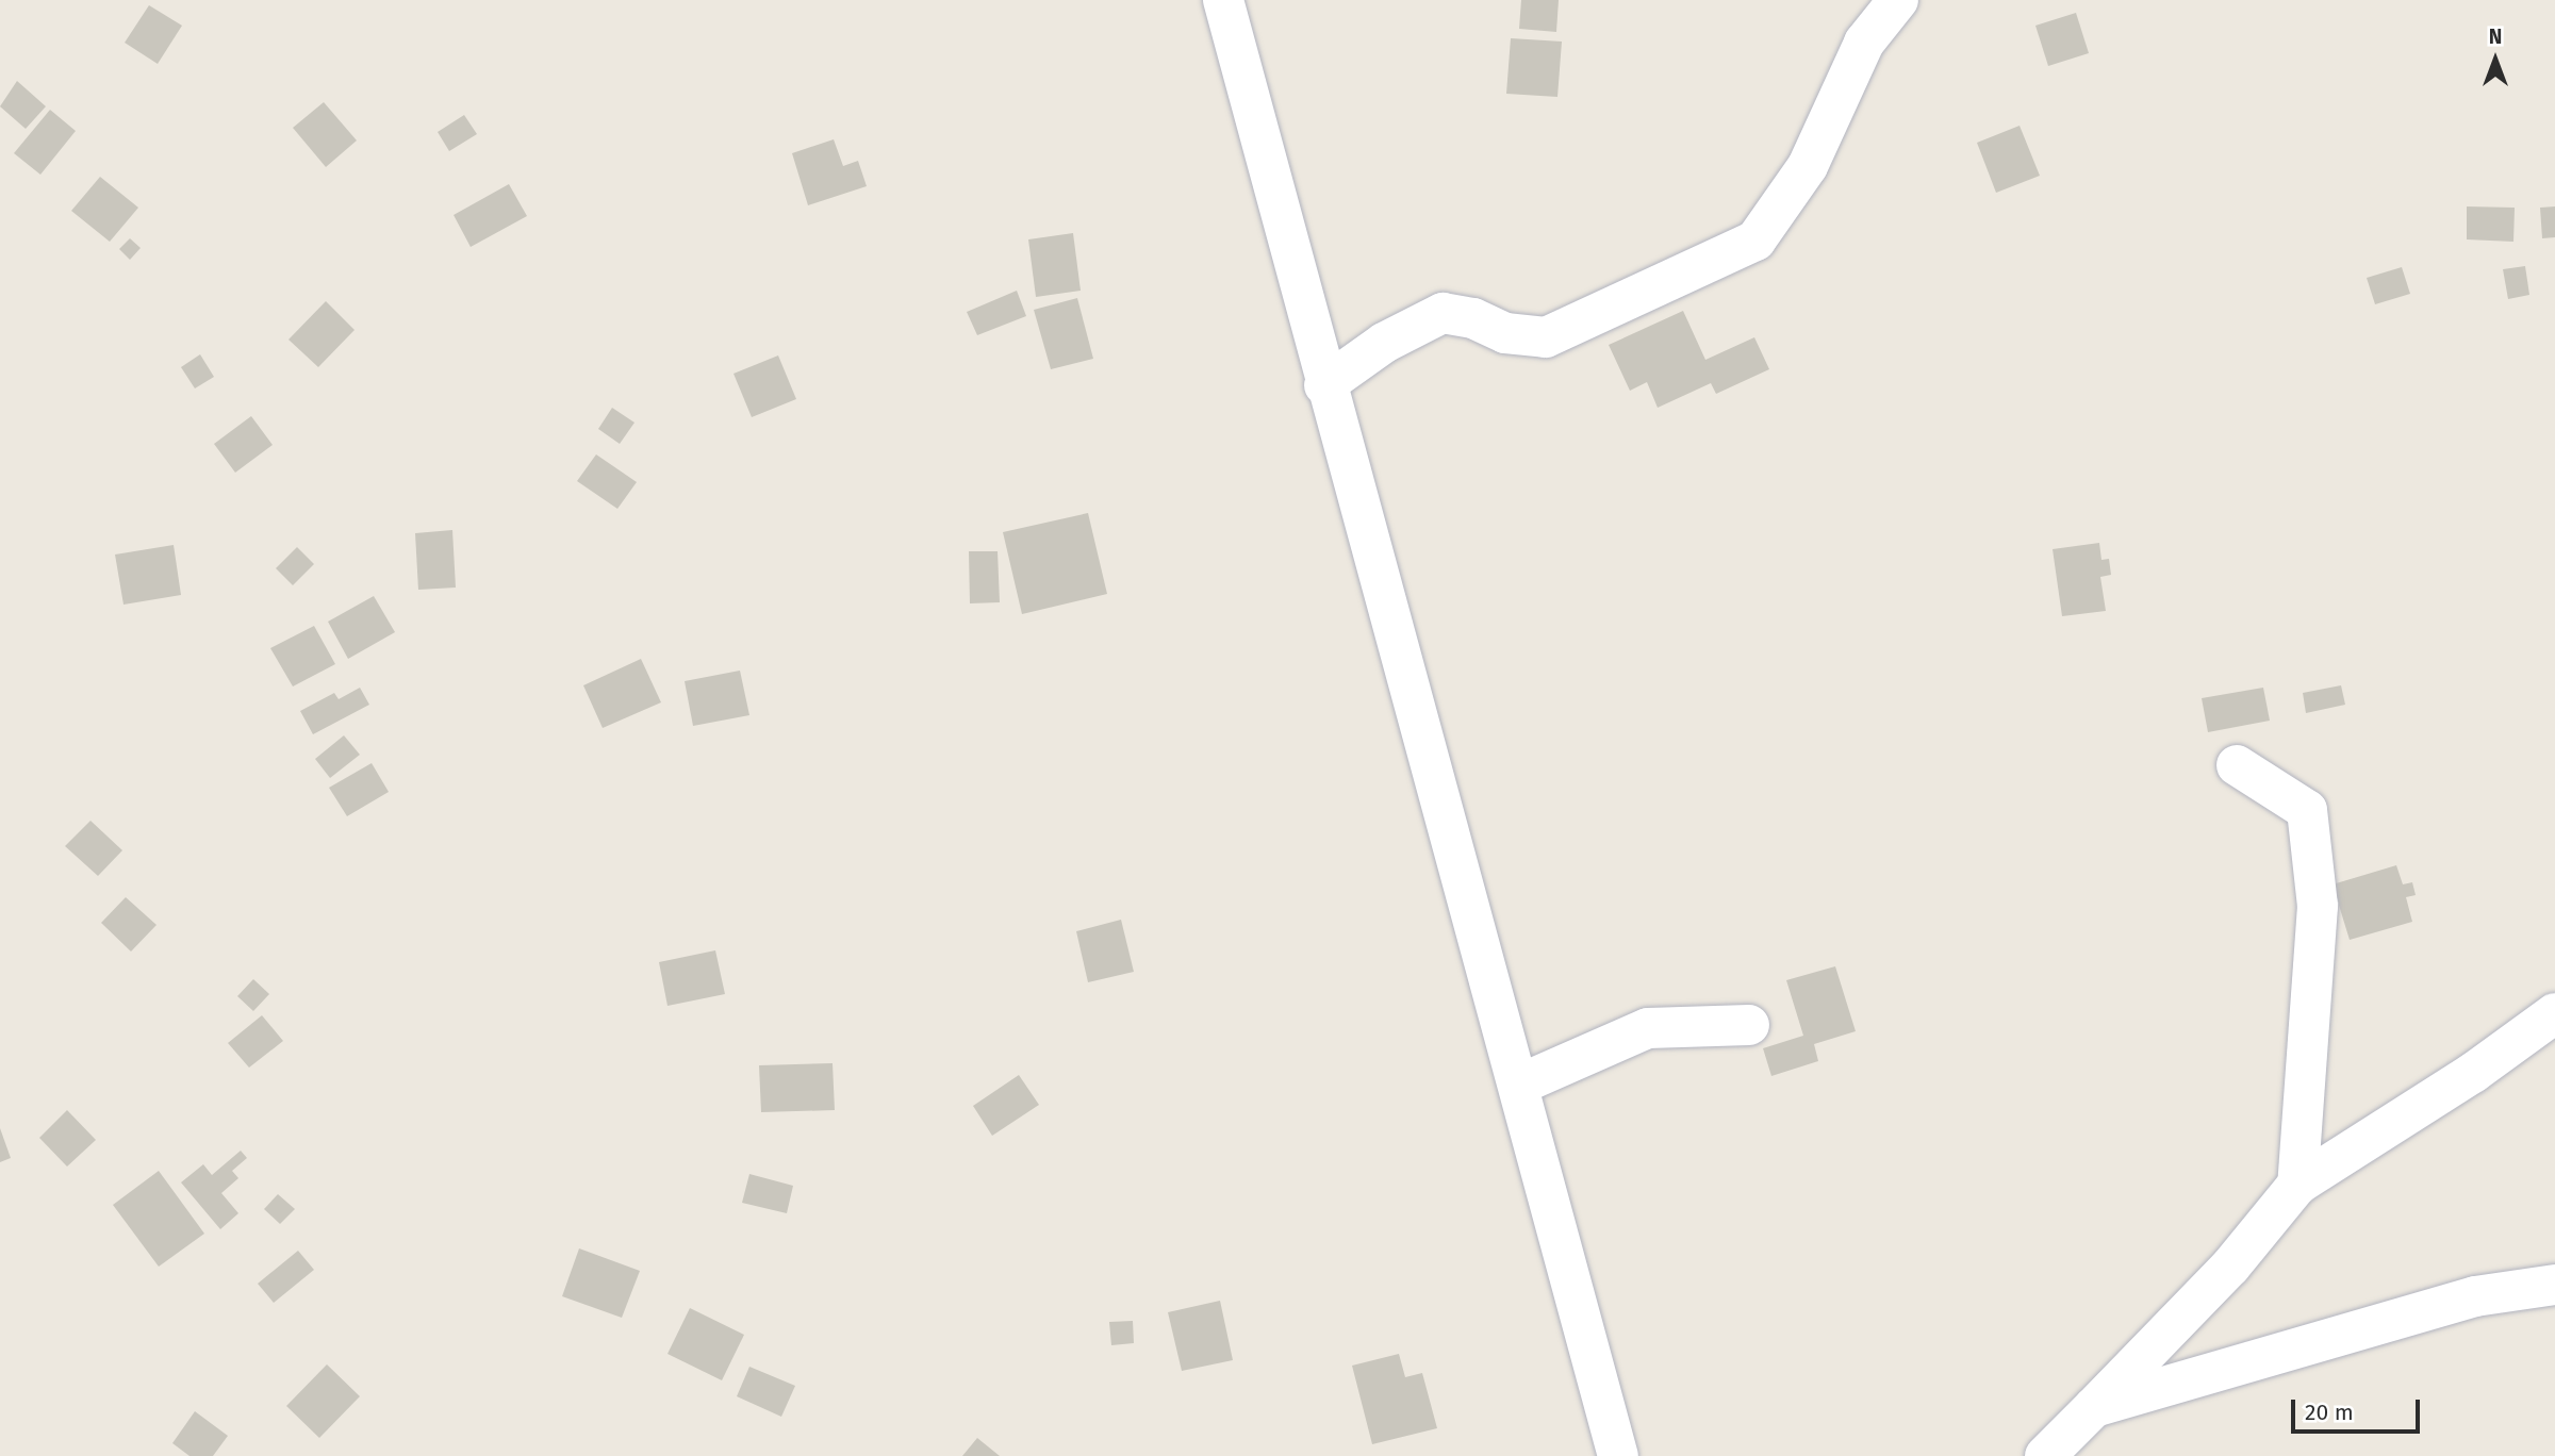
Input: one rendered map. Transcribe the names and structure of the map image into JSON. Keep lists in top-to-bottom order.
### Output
{
  "scale_bar": "20 m",
  "north": "top"
}
